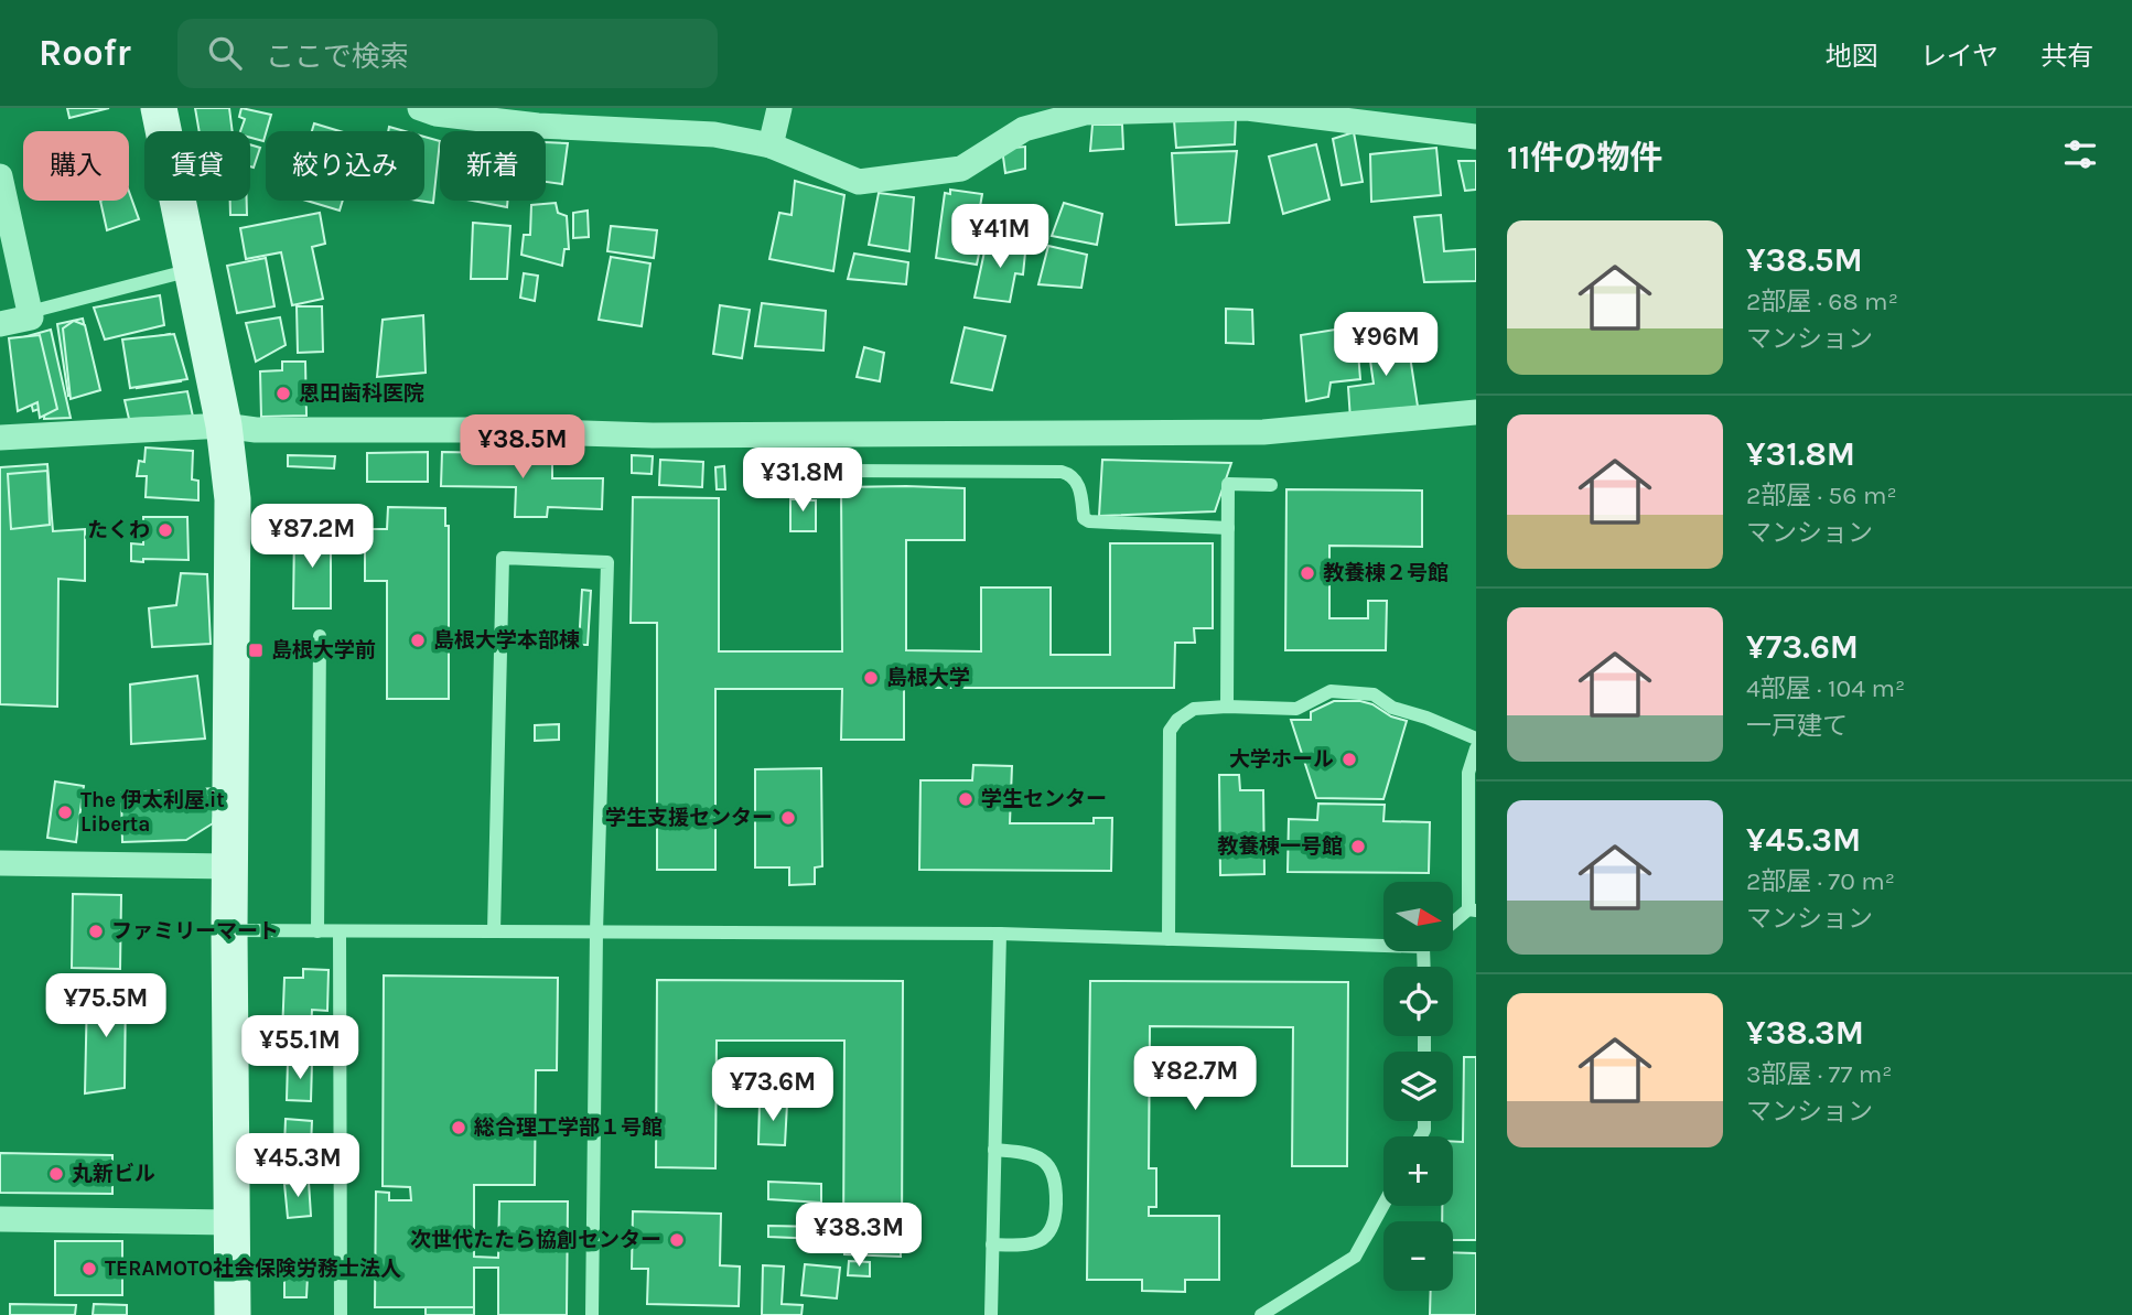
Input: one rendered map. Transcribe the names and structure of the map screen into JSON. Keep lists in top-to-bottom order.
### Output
{
  "places": {
    "other": [
      "恩田歯科医院",
      "たくわ",
      "教養棟２号館",
      "島根大学本部棟",
      "島根大学",
      "大学ホール",
      "学生センター",
      "The 伊太利屋.it Liberta",
      "学生支援センター",
      "教養棟一号館",
      "ファミリーマート",
      "総合理工学部１号館",
      "丸新ビル",
      "次世代たたら協創センター",
      "TERAMOTO社会保険労務士法人"
    ],
    "transit": ["島根大学前"]
  },
  "north": "right",
  "page": {
    "header": "Roofr",
    "search": "ここで検索",
    "nav": ["地図", "レイヤ", "共有"],
    "heading": "11件の物件",
    "chip": [
      "購入",
      "賃貸",
      "絞り込み",
      "新着"
    ],
    "list": [
      {
        "name": "¥38.5M",
        "note": "2部屋 · 68 m² · マンション"
      },
      {
        "name": "¥31.8M",
        "note": "2部屋 · 56 m² · マンション"
      },
      {
        "name": "¥73.6M",
        "note": "4部屋 · 104 m² · 一戸建て"
      },
      {
        "name": "¥45.3M",
        "note": "2部屋 · 70 m² · マンション"
      },
      {
        "name": "¥38.3M",
        "note": "3部屋 · 77 m² · マンション"
      }
    ],
    "price": [
      "¥41M",
      "¥96M",
      "¥38.5M",
      "¥31.8M",
      "¥87.2M",
      "¥75.5M",
      "¥55.1M",
      "¥82.7M",
      "¥73.6M",
      "¥45.3M",
      "¥38.3M"
    ],
    "map_buttons": ["+", "−"]
  }
}
